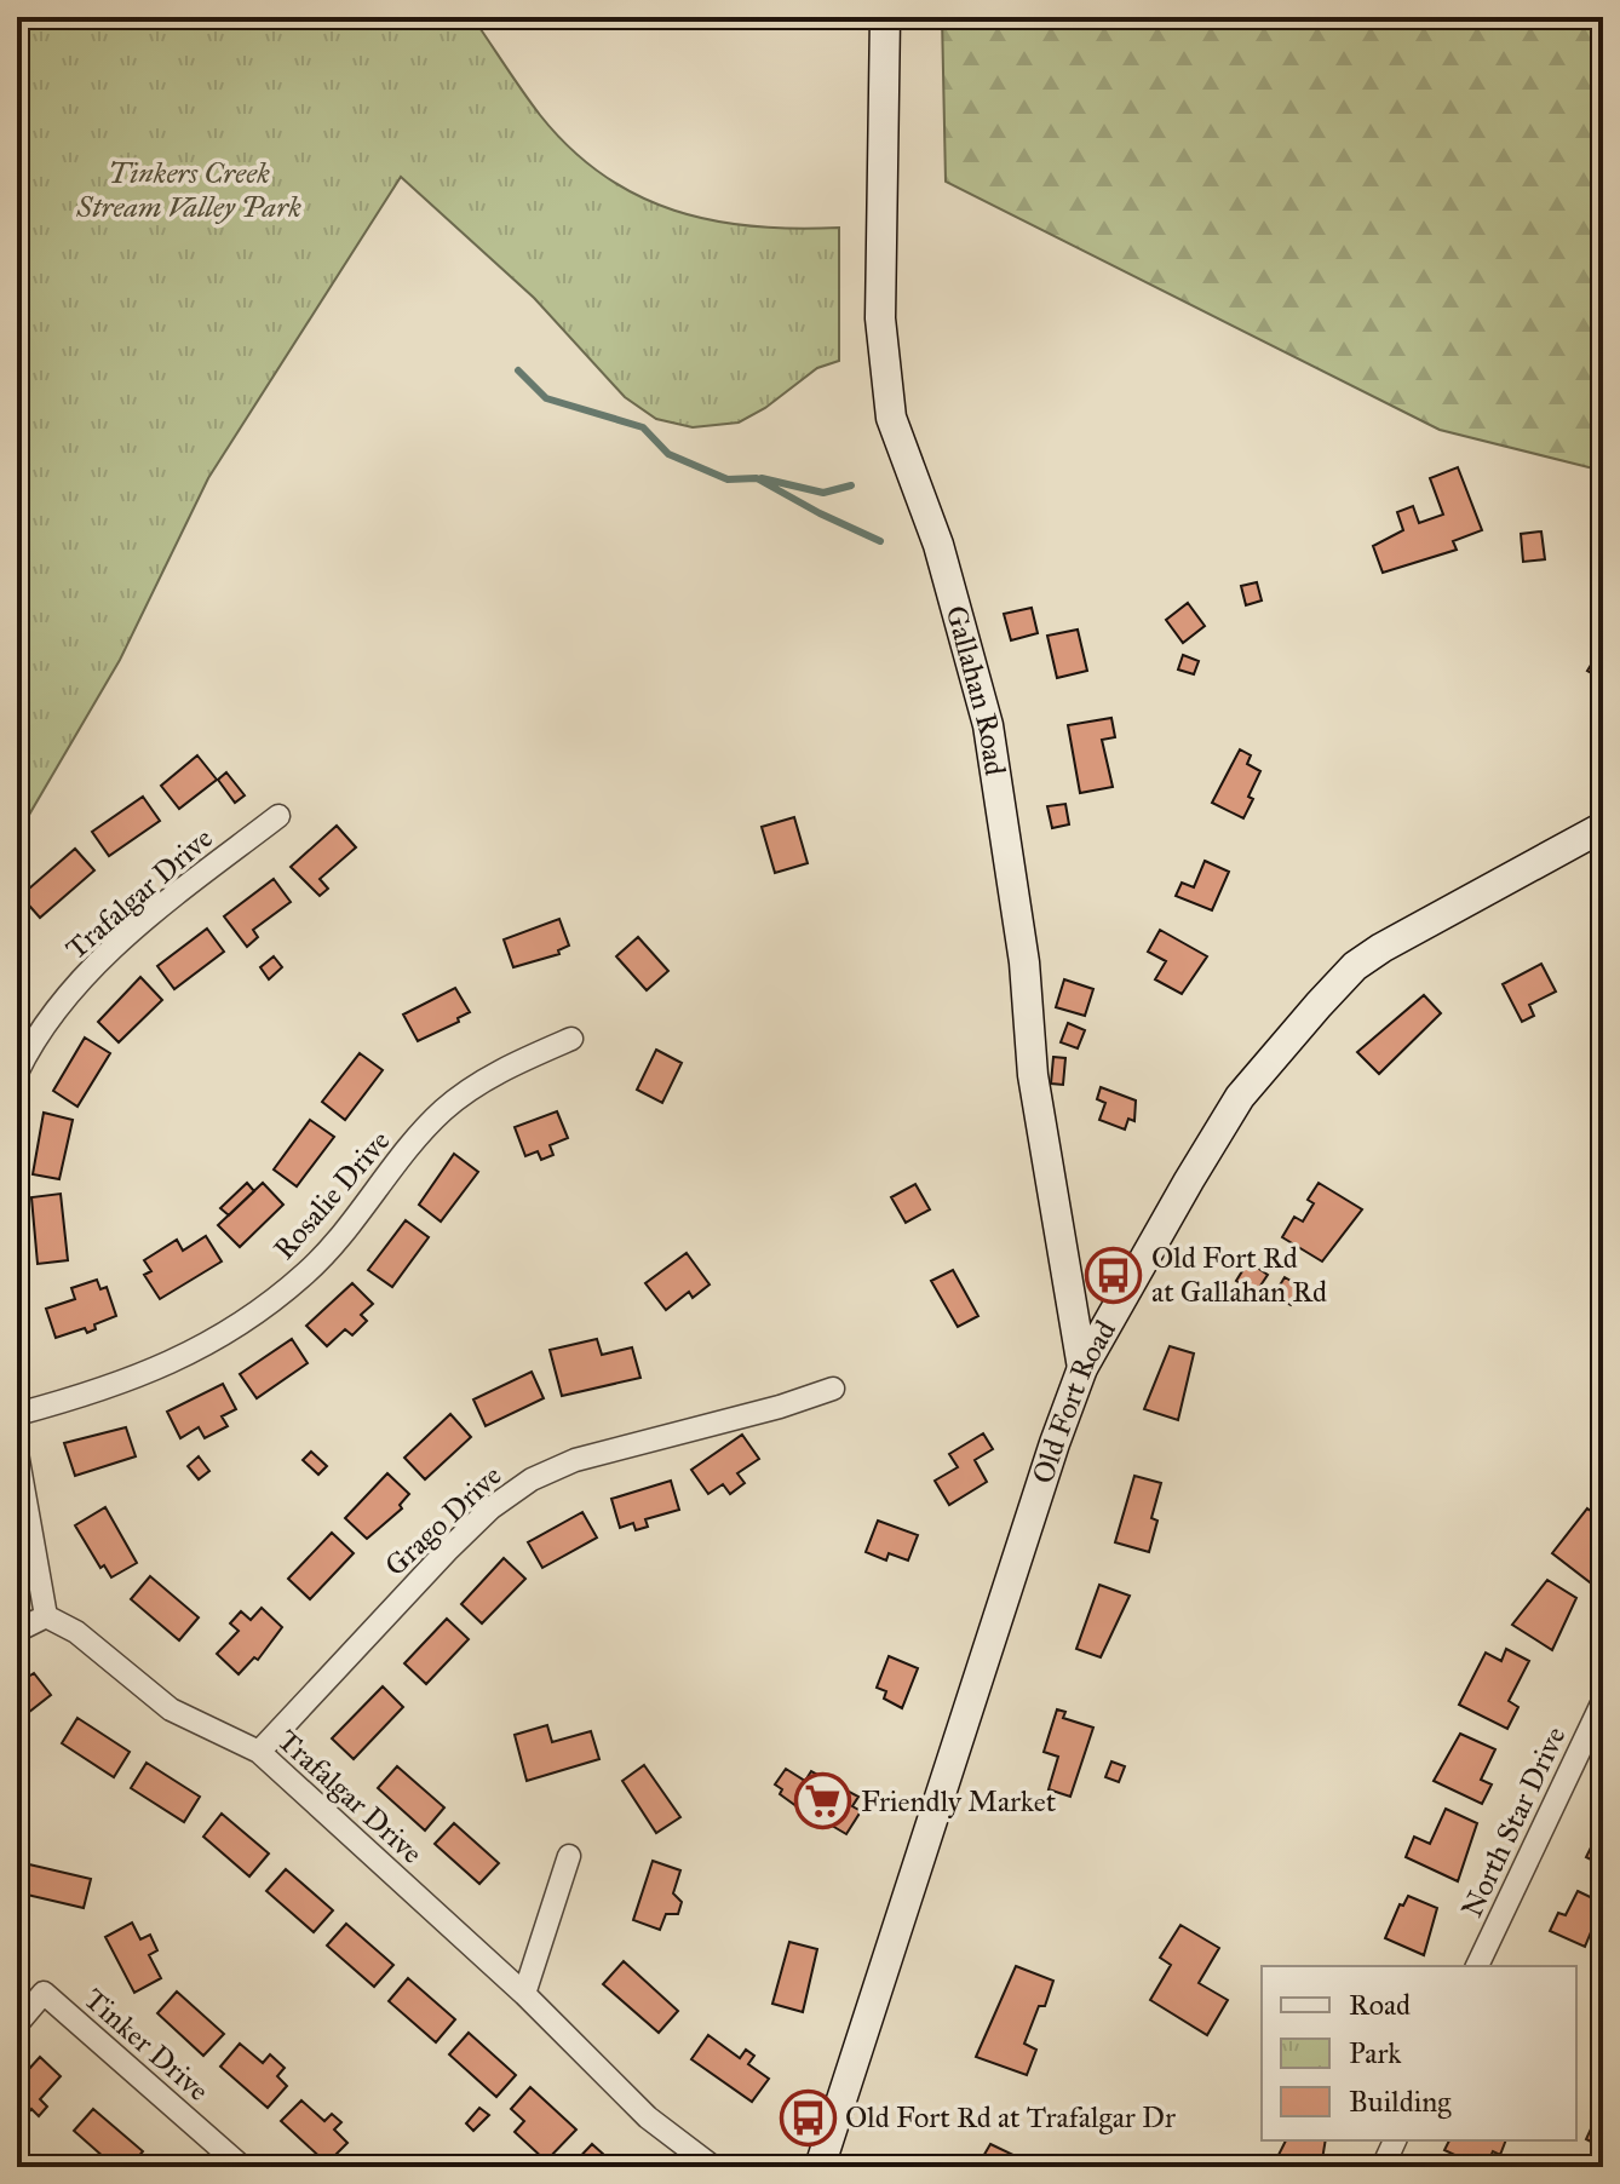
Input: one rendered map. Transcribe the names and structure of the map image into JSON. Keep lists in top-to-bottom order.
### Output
{
  "streets": {
    "main road": ["Gallahan Road", "Old Fort Road"],
    "street": [
      "Trafalgar Drive",
      "Rosalie Drive",
      "Grago Drive",
      "North Star Drive",
      "Tinker Drive"
    ]
  },
  "crossings": [
    ["Gallahan Road", "Old Fort Road"],
    ["Trafalgar Drive", "Grago Drive"]
  ],
  "parks": ["Tinkers Creek Stream Valley Park"],
  "places": {
    "bus stop": ["Old Fort Rd at Gallahan Rd", "Old Fort Rd at Trafalgar Dr"],
    "supermarket": ["Friendly Market"]
  },
  "legend": ["Road", "Park", "Building"]
}
